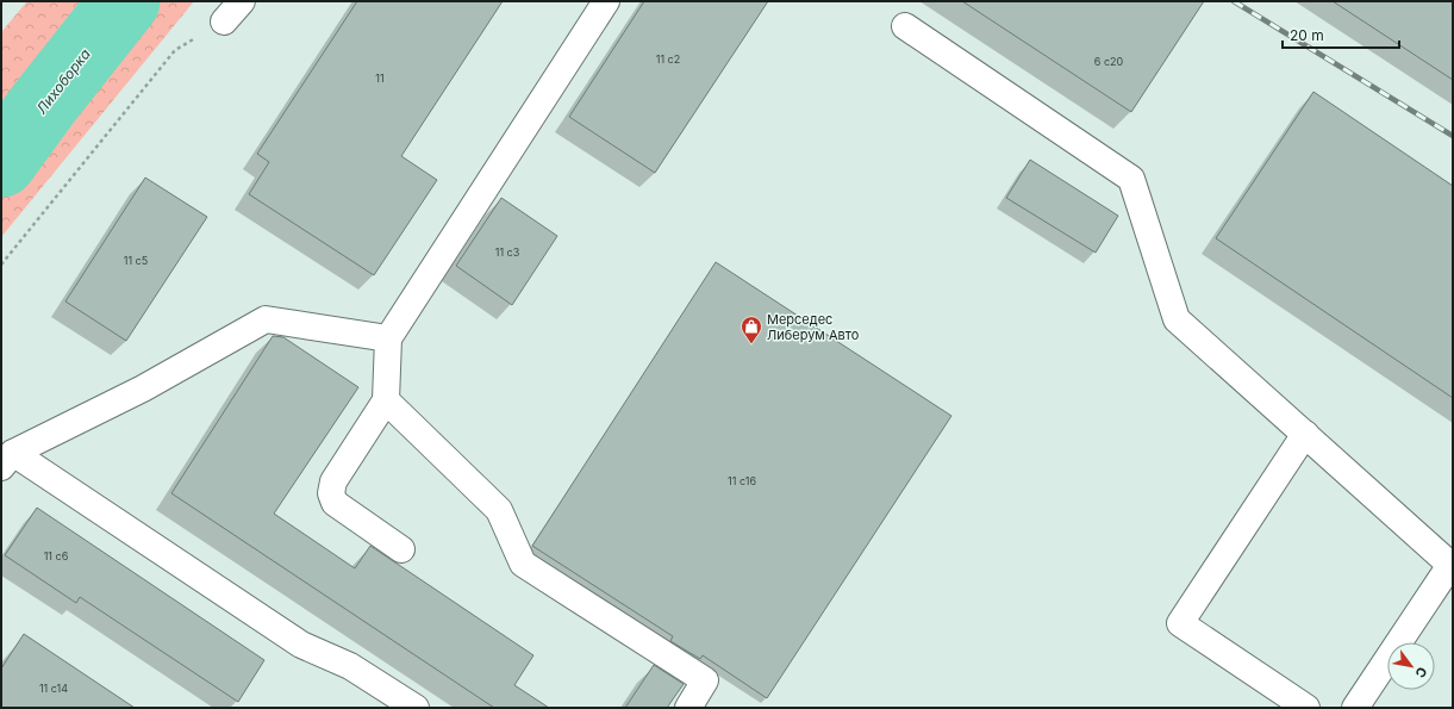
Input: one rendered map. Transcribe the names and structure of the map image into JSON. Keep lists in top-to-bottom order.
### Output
{
  "water": ["Лихоборка"],
  "places": {
    "shop": ["Мерседес Либерум Авто"]
  },
  "house_numbers": [
    "11 с2",
    "6 с20",
    "11",
    "11 с3",
    "11 с5",
    "11 с16",
    "11 с6",
    "11 с14"
  ],
  "scale_bar": "20 m",
  "north": "bottom right"
}
